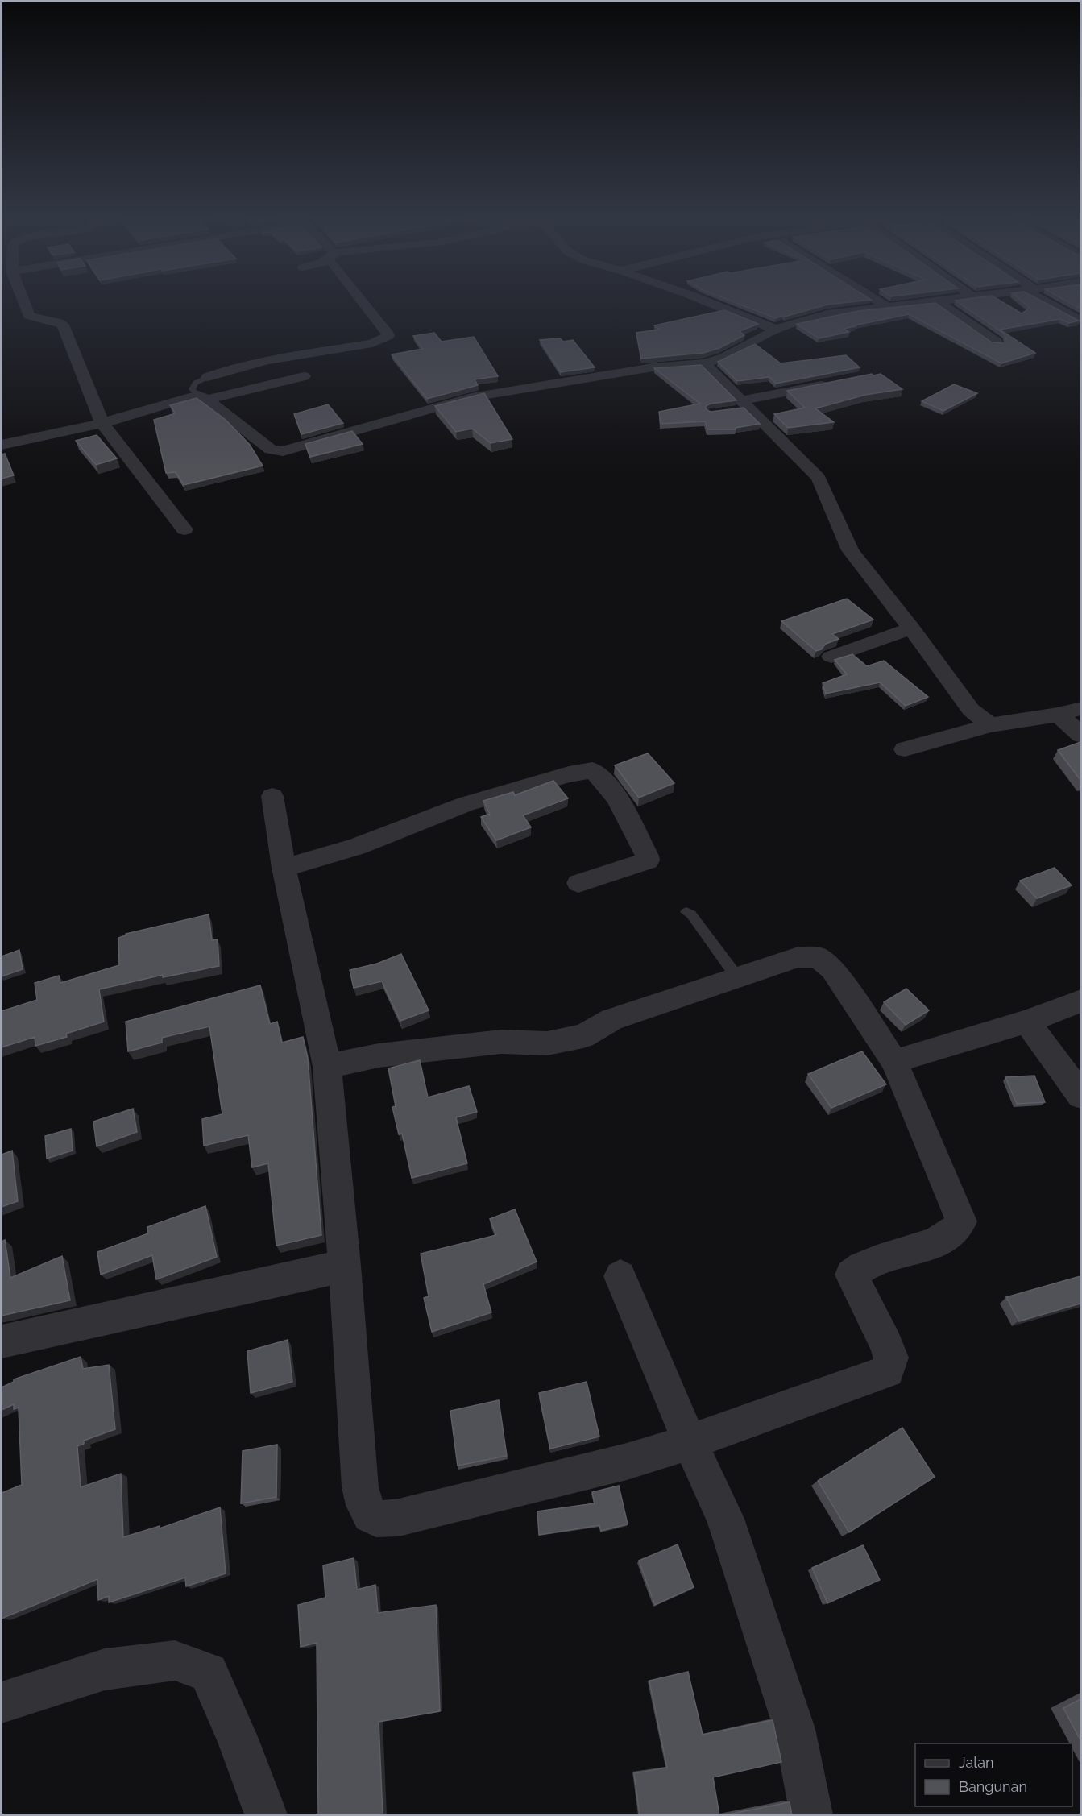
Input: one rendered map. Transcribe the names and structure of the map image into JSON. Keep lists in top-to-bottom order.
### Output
{
  "legend": ["Jalan", "Bangunan"]
}
